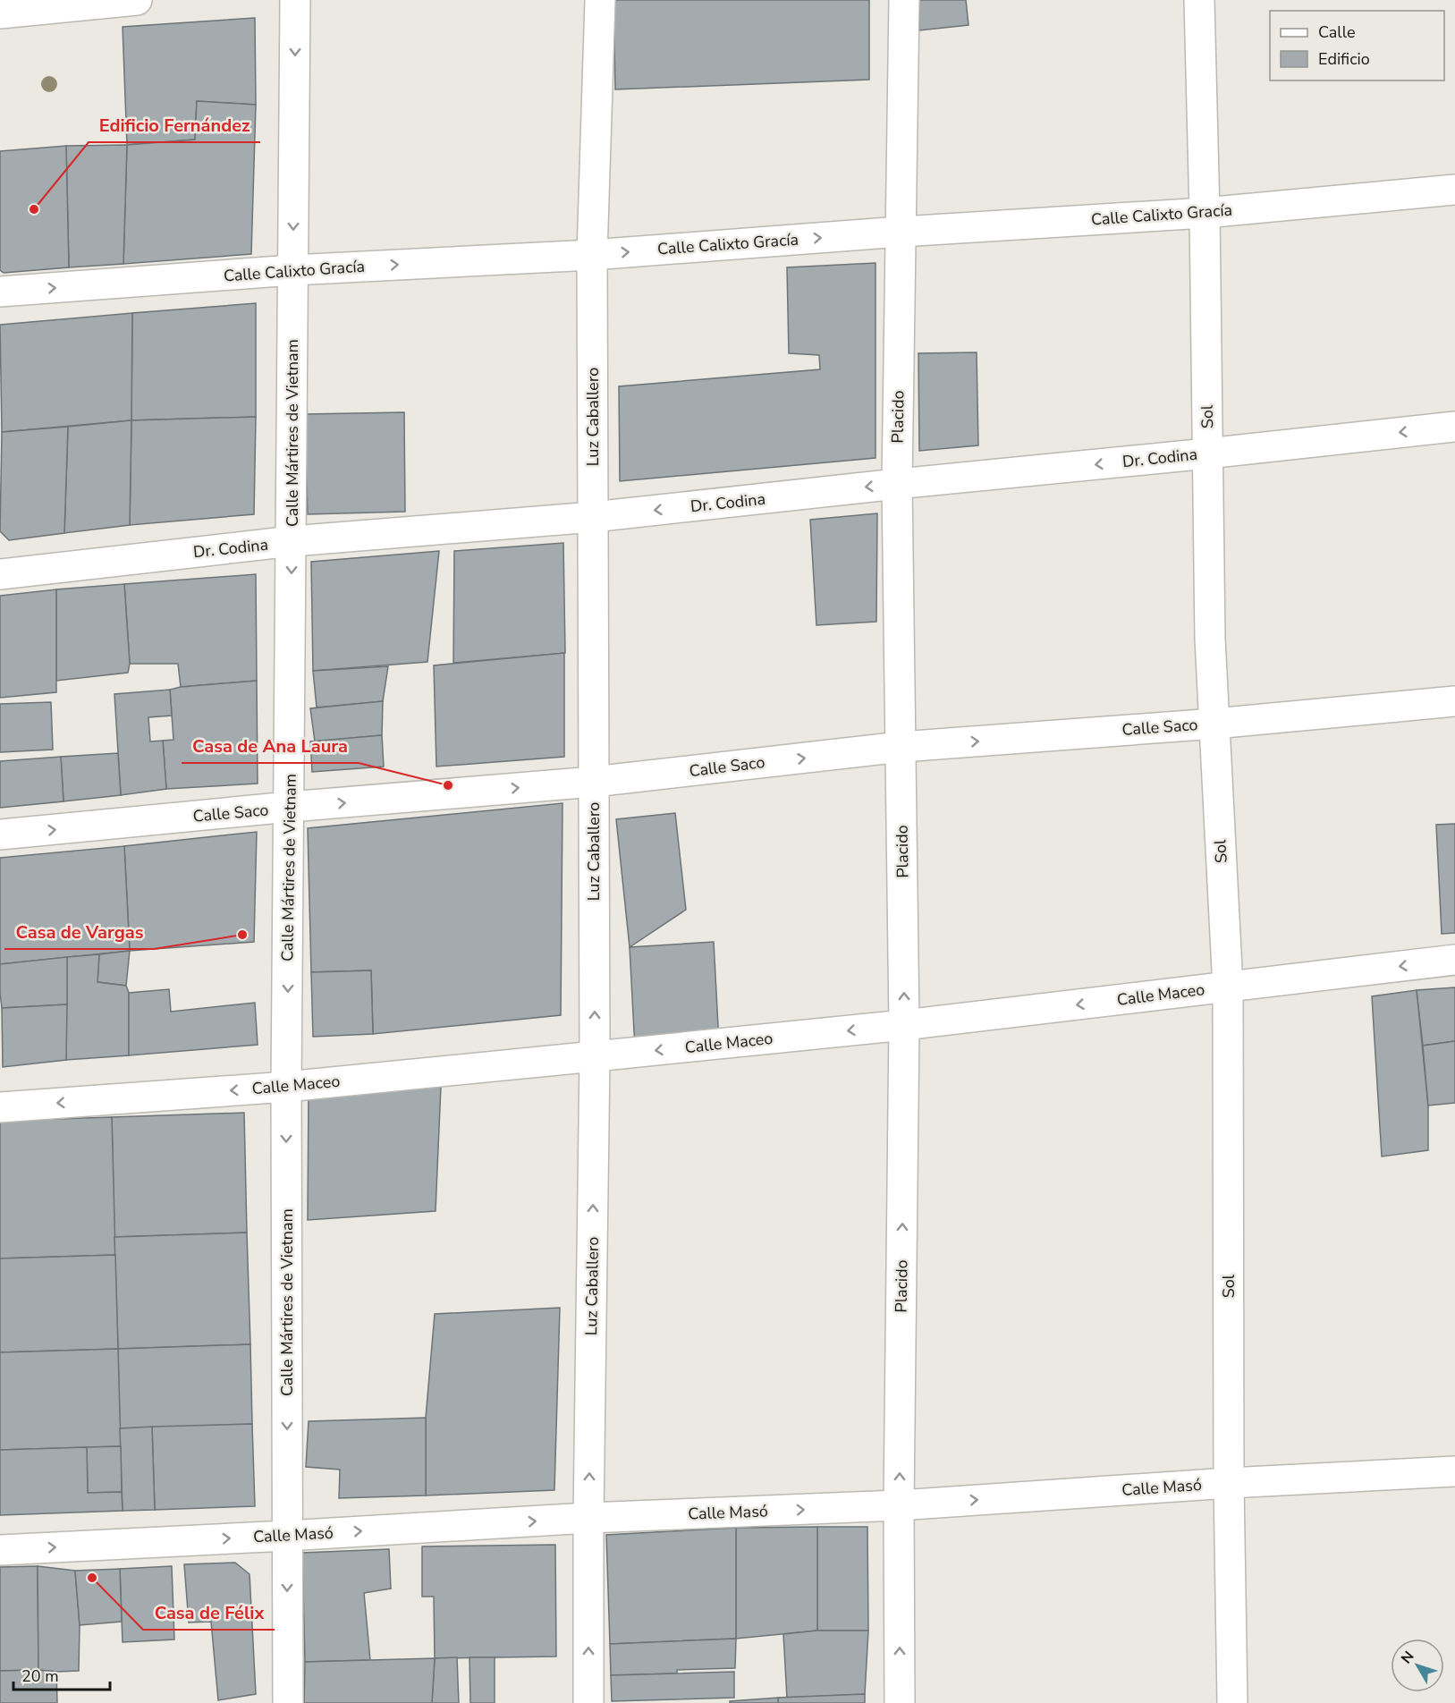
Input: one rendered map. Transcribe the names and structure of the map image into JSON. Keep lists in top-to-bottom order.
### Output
{
  "streets": {
    "street": [
      "Calle Calixto Gracía",
      "Luz Caballero",
      "Placido",
      "Sol",
      "Calle Mártires de Vietnam",
      "Dr. Codina",
      "Calle Saco",
      "Calle Maceo",
      "Calle Masó"
    ]
  },
  "crossings": [
    ["Calle Calixto Gracía", "Luz Caballero"],
    ["Calle Calixto Gracía", "Placido"],
    ["Calle Calixto Gracía", "Sol"],
    ["Calle Calixto Gracía", "Calle Mártires de Vietnam"],
    ["Luz Caballero", "Dr. Codina"],
    ["Luz Caballero", "Calle Saco"],
    ["Luz Caballero", "Calle Maceo"],
    ["Luz Caballero", "Calle Masó"],
    ["Placido", "Dr. Codina"],
    ["Placido", "Calle Saco"],
    ["Placido", "Calle Maceo"],
    ["Placido", "Calle Masó"],
    ["Sol", "Dr. Codina"],
    ["Sol", "Calle Saco"],
    ["Sol", "Calle Maceo"],
    ["Sol", "Calle Masó"],
    ["Calle Mártires de Vietnam", "Dr. Codina"],
    ["Calle Mártires de Vietnam", "Calle Saco"],
    ["Calle Mártires de Vietnam", "Calle Maceo"],
    ["Calle Mártires de Vietnam", "Calle Masó"]
  ],
  "one_way": [
    "Calle Calixto Gracía",
    "Luz Caballero",
    "Placido",
    "Calle Mártires de Vietnam",
    "Dr. Codina",
    "Calle Saco",
    "Calle Maceo",
    "Calle Masó"
  ],
  "places": [
    "Edificio Fernández",
    "Casa de Ana Laura",
    "Casa de Vargas",
    "Casa de Félix"
  ],
  "legend": ["Calle", "Edificio"],
  "scale_bar": "20 m",
  "north": "top left"
}
